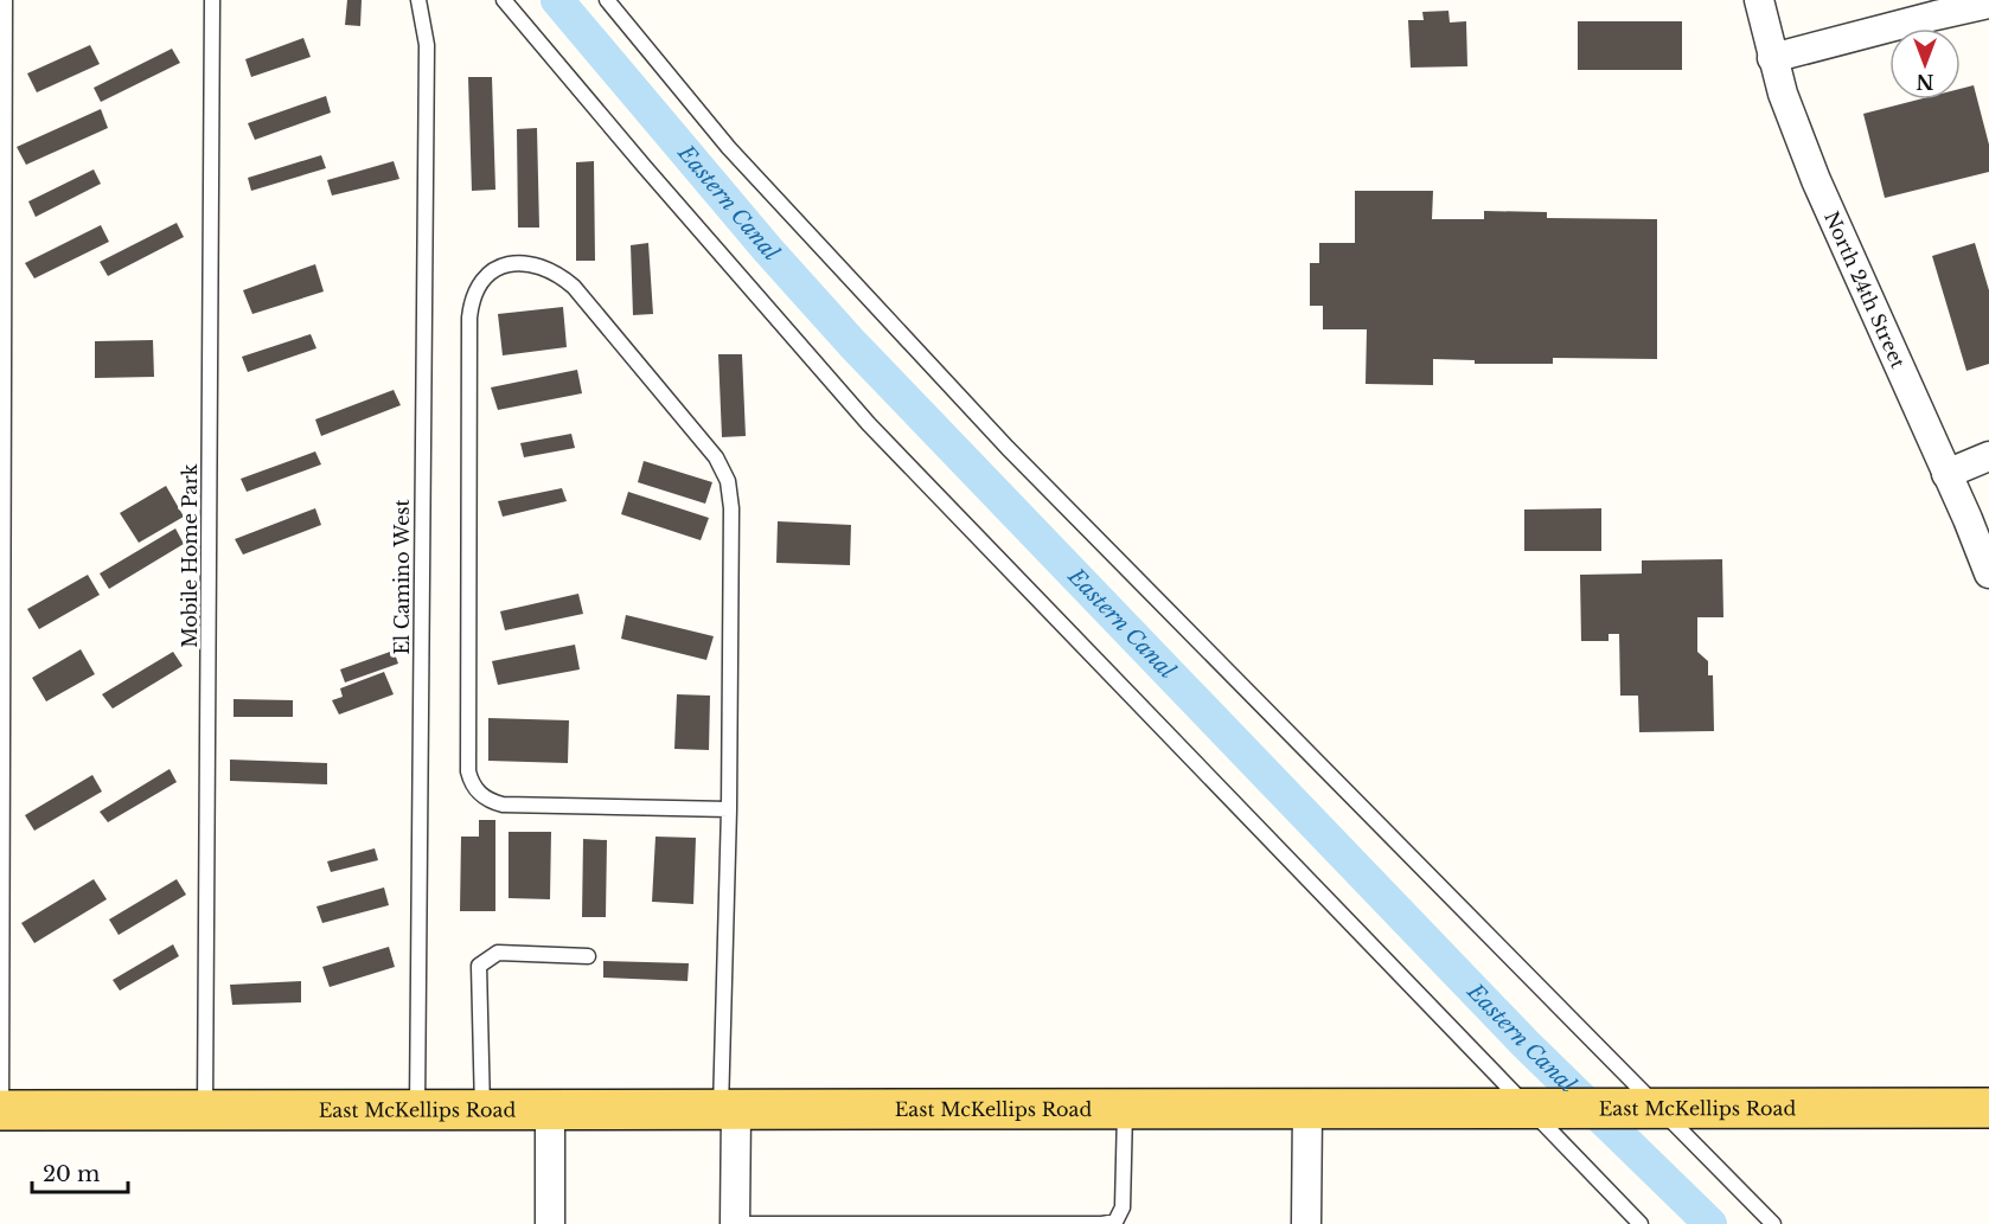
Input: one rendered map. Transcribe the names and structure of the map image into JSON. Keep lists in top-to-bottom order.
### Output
{
  "streets": {
    "main road": ["East McKellips Road"],
    "street": ["North 24th Street"],
    "lane": ["Mobile Home Park", "El Camino West"]
  },
  "crossings": [
    ["Mobile Home Park", "East McKellips Road"],
    ["El Camino West", "East McKellips Road"]
  ],
  "water": ["Eastern Canal"],
  "scale_bar": "20 m",
  "north": "bottom"
}
